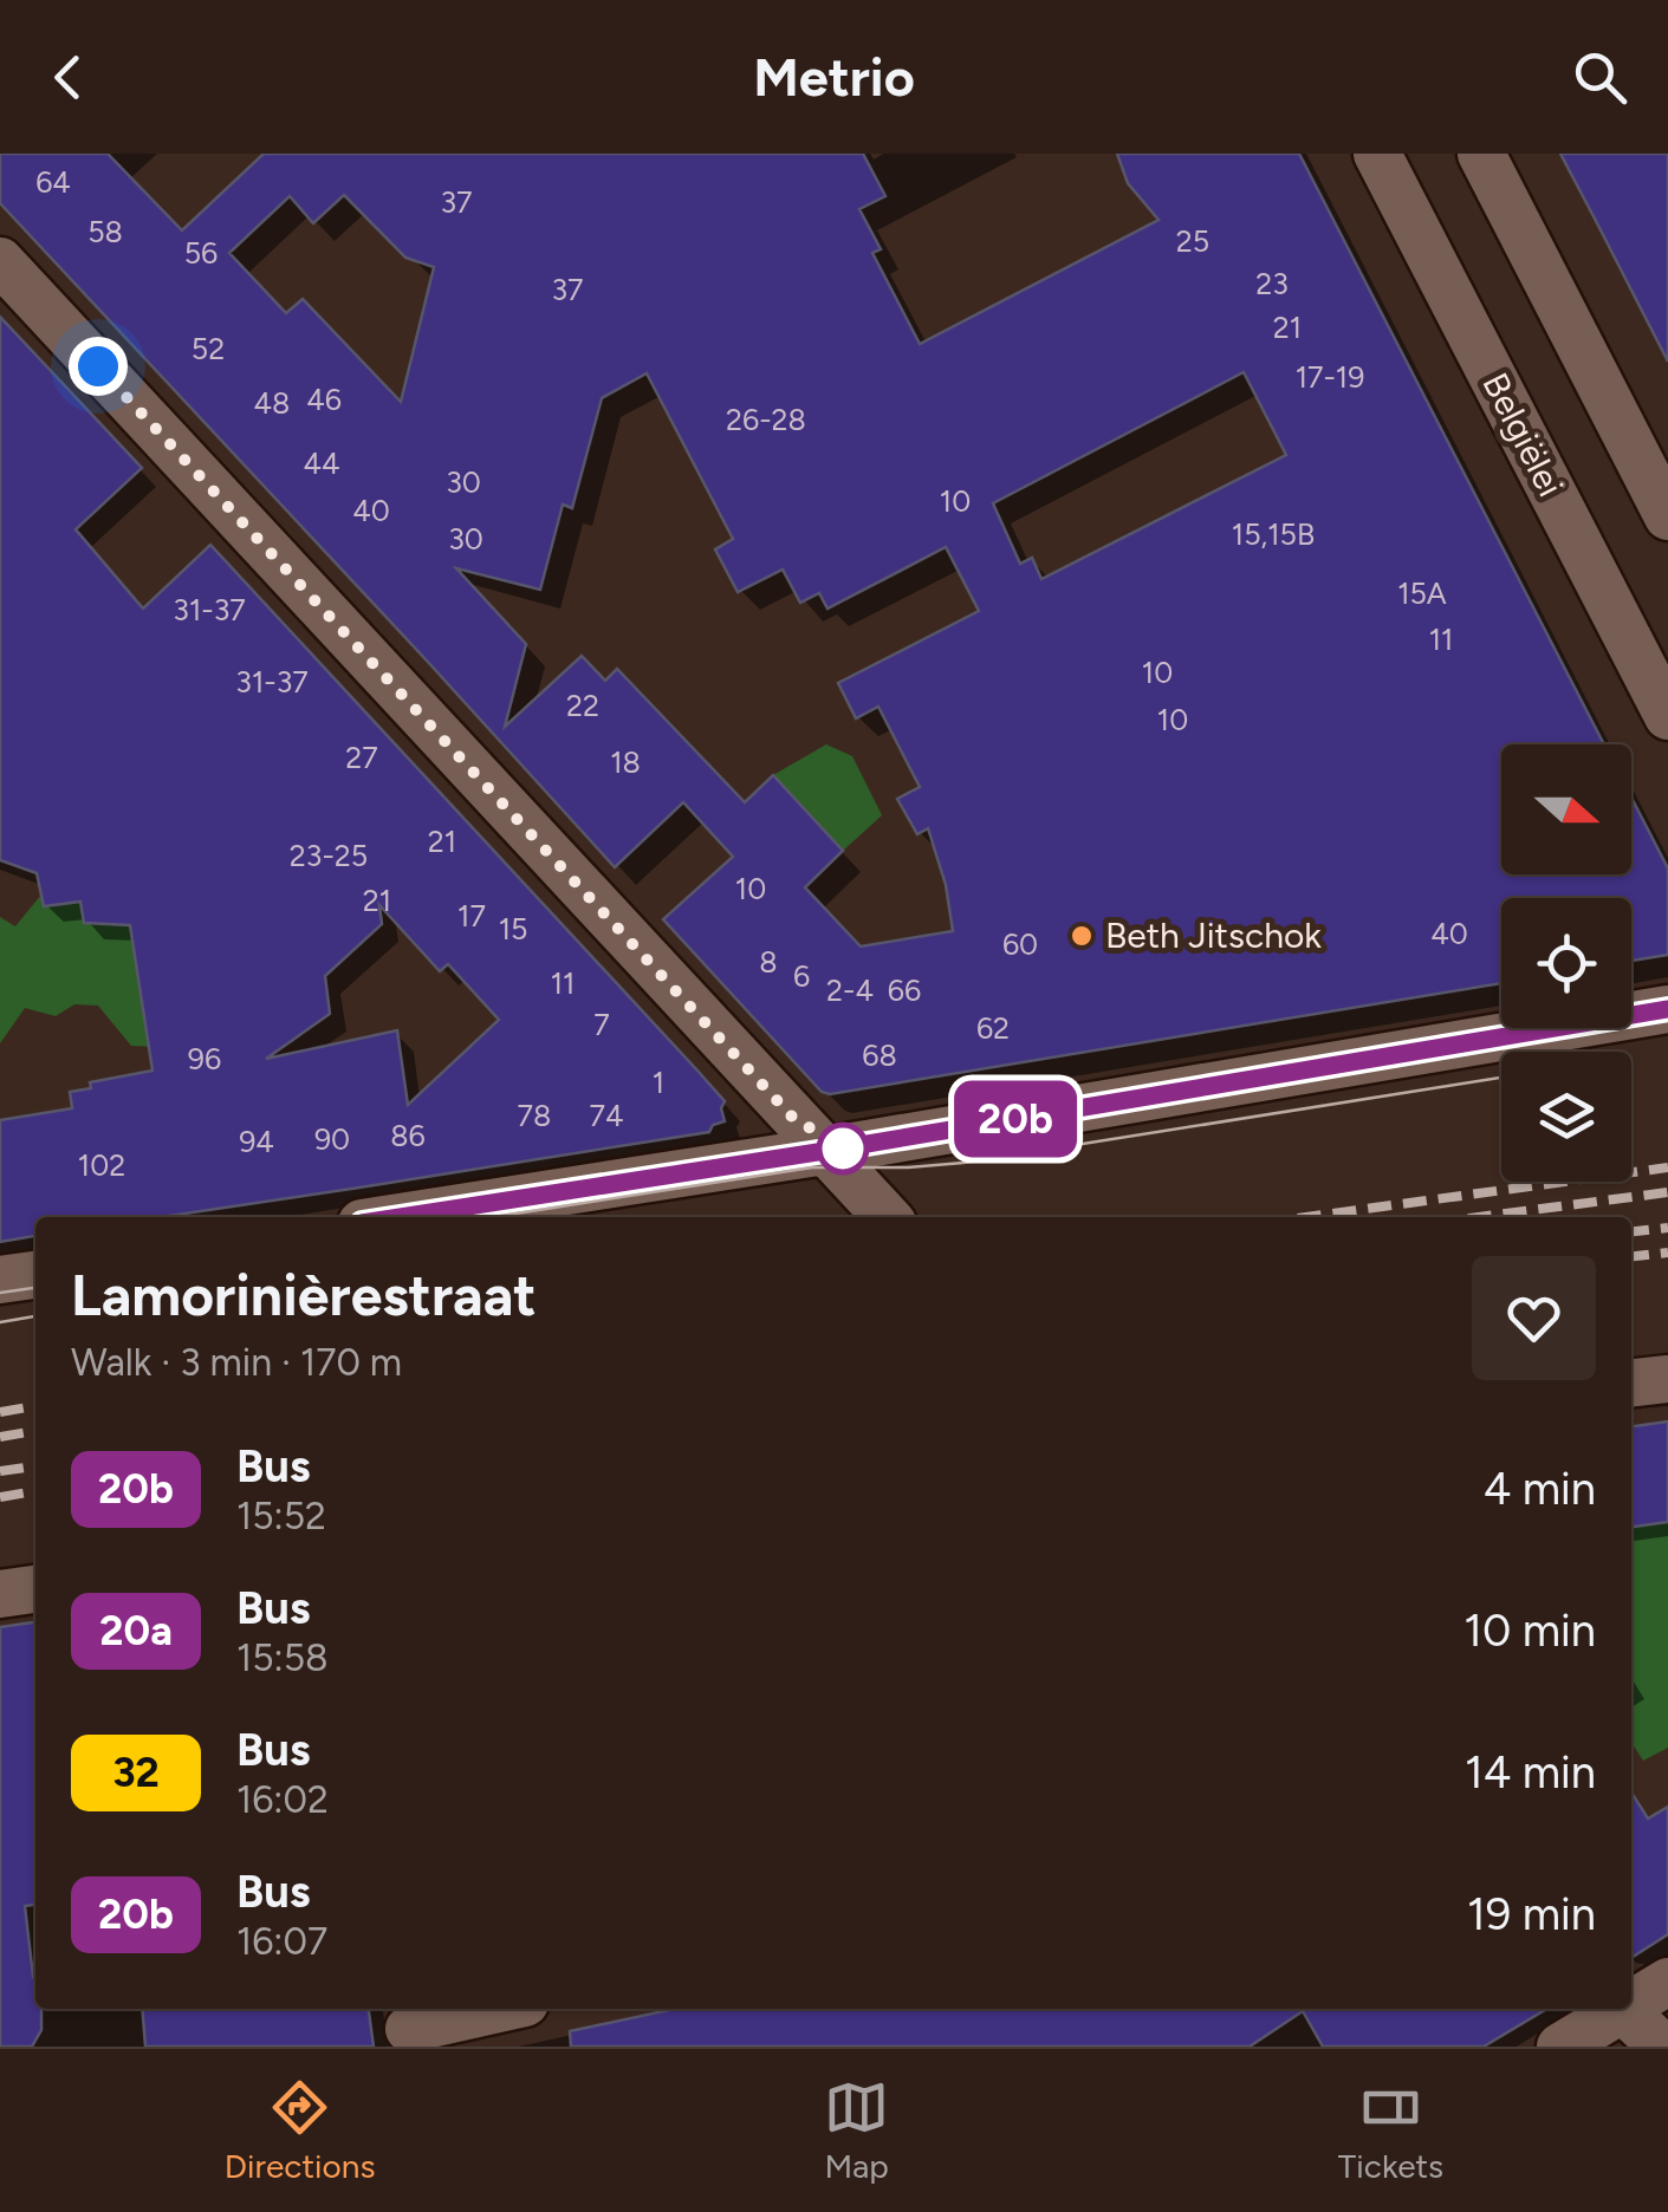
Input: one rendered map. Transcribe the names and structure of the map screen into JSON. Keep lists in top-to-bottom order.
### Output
{
  "streets": {
    "street": ["Belgiëlei"]
  },
  "places": ["Beth Jitschok"],
  "lines": ["bus line 20b"],
  "house_numbers": [
    "64",
    "37",
    "58",
    "25",
    "56",
    "23",
    "37",
    "21",
    "52",
    "17-19",
    "46",
    "48",
    "26-28",
    "44",
    "30",
    "10",
    "40",
    "15,15B",
    "30",
    "15A",
    "31-37",
    "11",
    "10",
    "31-37",
    "22",
    "10",
    "27",
    "18",
    "21",
    "23-25",
    "10",
    "21",
    "17",
    "15",
    "40",
    "60",
    "8",
    "6",
    "11",
    "2-4",
    "66",
    "7",
    "62",
    "68",
    "96",
    "1",
    "78",
    "74",
    "86",
    "90",
    "94",
    "102"
  ],
  "north": "right",
  "page": {
    "header": "Metrio",
    "on_map": "20b",
    "heading": ["Lamorinièrestraat", "Walk · 3 min · 170 m"],
    "list": [
      {
        "mark": "20b",
        "name": "Bus",
        "note": "15:52",
        "value": "4 min"
      },
      {
        "mark": "20a",
        "name": "Bus",
        "note": "15:58",
        "value": "10 min"
      },
      {
        "mark": "32",
        "name": "Bus",
        "note": "16:02",
        "value": "14 min"
      },
      {
        "mark": "20b",
        "name": "Bus",
        "note": "16:07",
        "value": "19 min"
      }
    ],
    "tabs": ["Directions", "Map", "Tickets"]
  }
}
